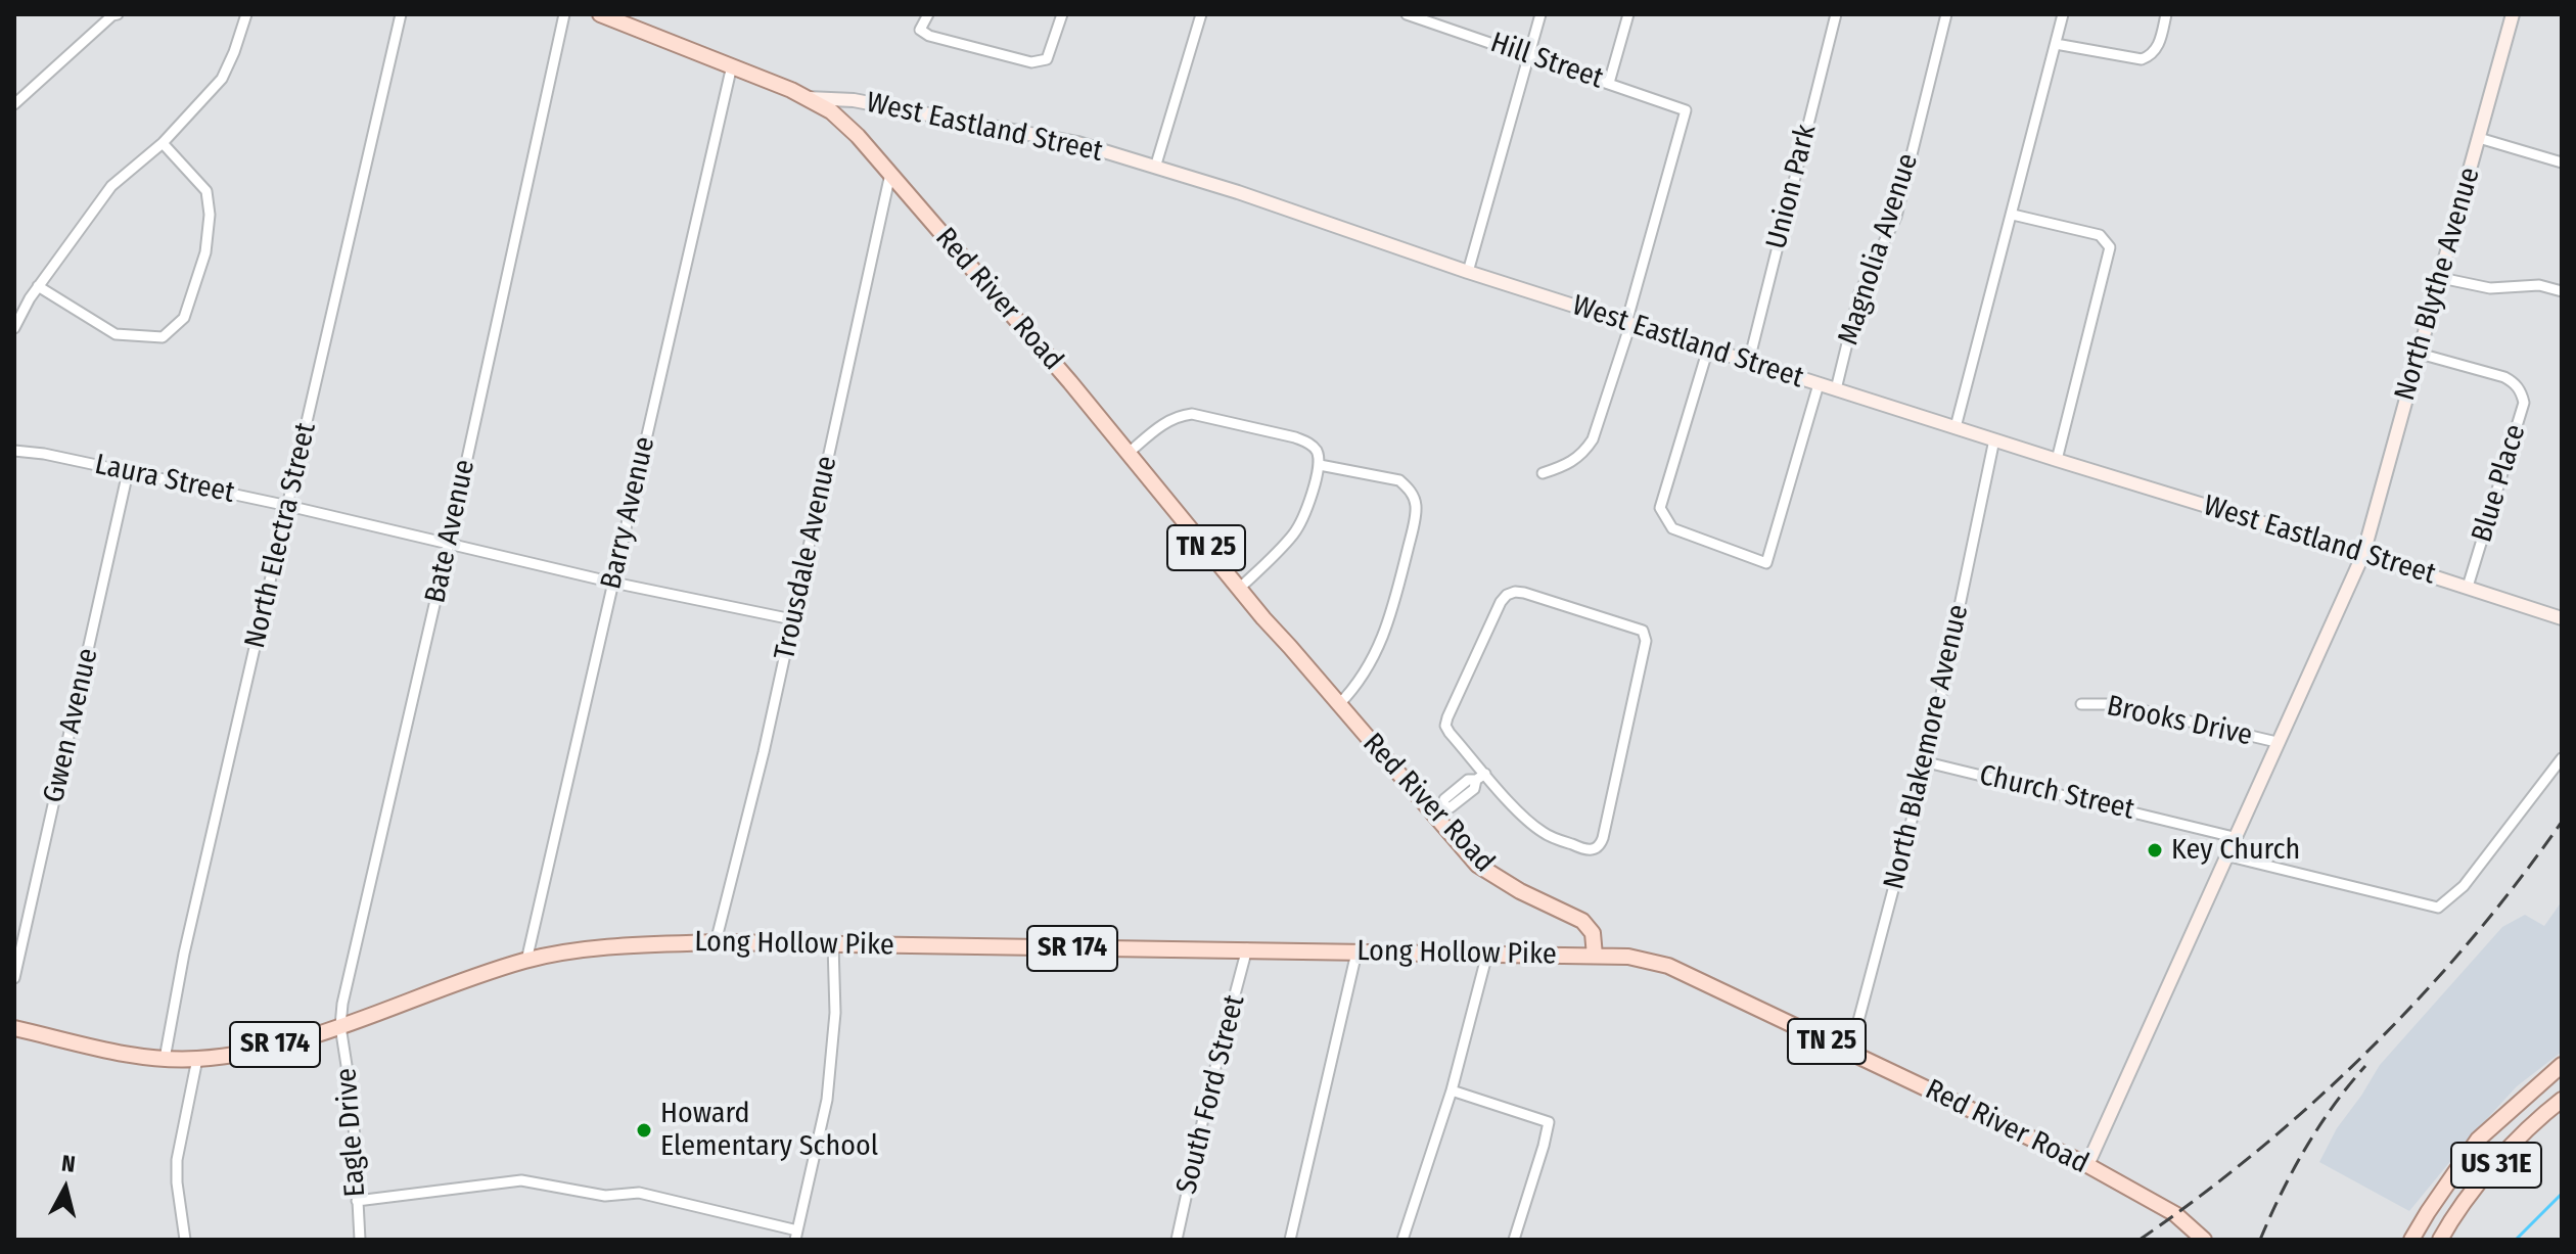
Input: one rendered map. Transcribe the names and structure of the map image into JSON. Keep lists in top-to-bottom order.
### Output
{
  "streets": {
    "main road": [
      "West Eastland Street",
      "Red River Road",
      "TN 25",
      "Long Hollow Pike",
      "SR 174",
      "US 31E"
    ],
    "street": [
      "Hill Street",
      "Union Park",
      "Magnolia Avenue",
      "North Blythe Avenue",
      "Laura Street",
      "Blue Place",
      "Barry Avenue",
      "Bate Avenue",
      "North Electra Street",
      "Trousdale Avenue",
      "Brooks Drive",
      "Gwen Avenue",
      "North Blakemore Avenue",
      "Church Street",
      "South Ford Street",
      "Eagle Drive"
    ]
  },
  "crossings": [
    ["Hill Street", "West Eastland Street"],
    ["West Eastland Street", "Union Park"],
    ["West Eastland Street", "Magnolia Avenue"],
    ["West Eastland Street", "North Blythe Avenue"],
    ["West Eastland Street", "Red River Road"],
    ["West Eastland Street", "Blue Place"],
    ["West Eastland Street", "Barry Avenue"],
    ["West Eastland Street", "TN 25"],
    ["West Eastland Street", "North Blakemore Avenue"],
    ["North Blythe Avenue", "Red River Road"],
    ["North Blythe Avenue", "Blue Place"],
    ["North Blythe Avenue", "Brooks Drive"],
    ["North Blythe Avenue", "Church Street"],
    ["Red River Road", "Trousdale Avenue"],
    ["Red River Road", "North Blakemore Avenue"],
    ["Red River Road", "Long Hollow Pike"],
    ["Laura Street", "Barry Avenue"],
    ["Laura Street", "Bate Avenue"],
    ["Laura Street", "North Electra Street"],
    ["Laura Street", "Trousdale Avenue"],
    ["Laura Street", "Gwen Avenue"],
    ["Barry Avenue", "TN 25"],
    ["Barry Avenue", "Long Hollow Pike"],
    ["Bate Avenue", "Long Hollow Pike"],
    ["Bate Avenue", "Eagle Drive"],
    ["North Electra Street", "Long Hollow Pike"],
    ["Trousdale Avenue", "Long Hollow Pike"],
    ["North Blakemore Avenue", "Church Street"],
    ["Long Hollow Pike", "South Ford Street"],
    ["Long Hollow Pike", "Eagle Drive"]
  ],
  "places": ["Key Church", "Howard Elementary School"],
  "north": "top"
}
